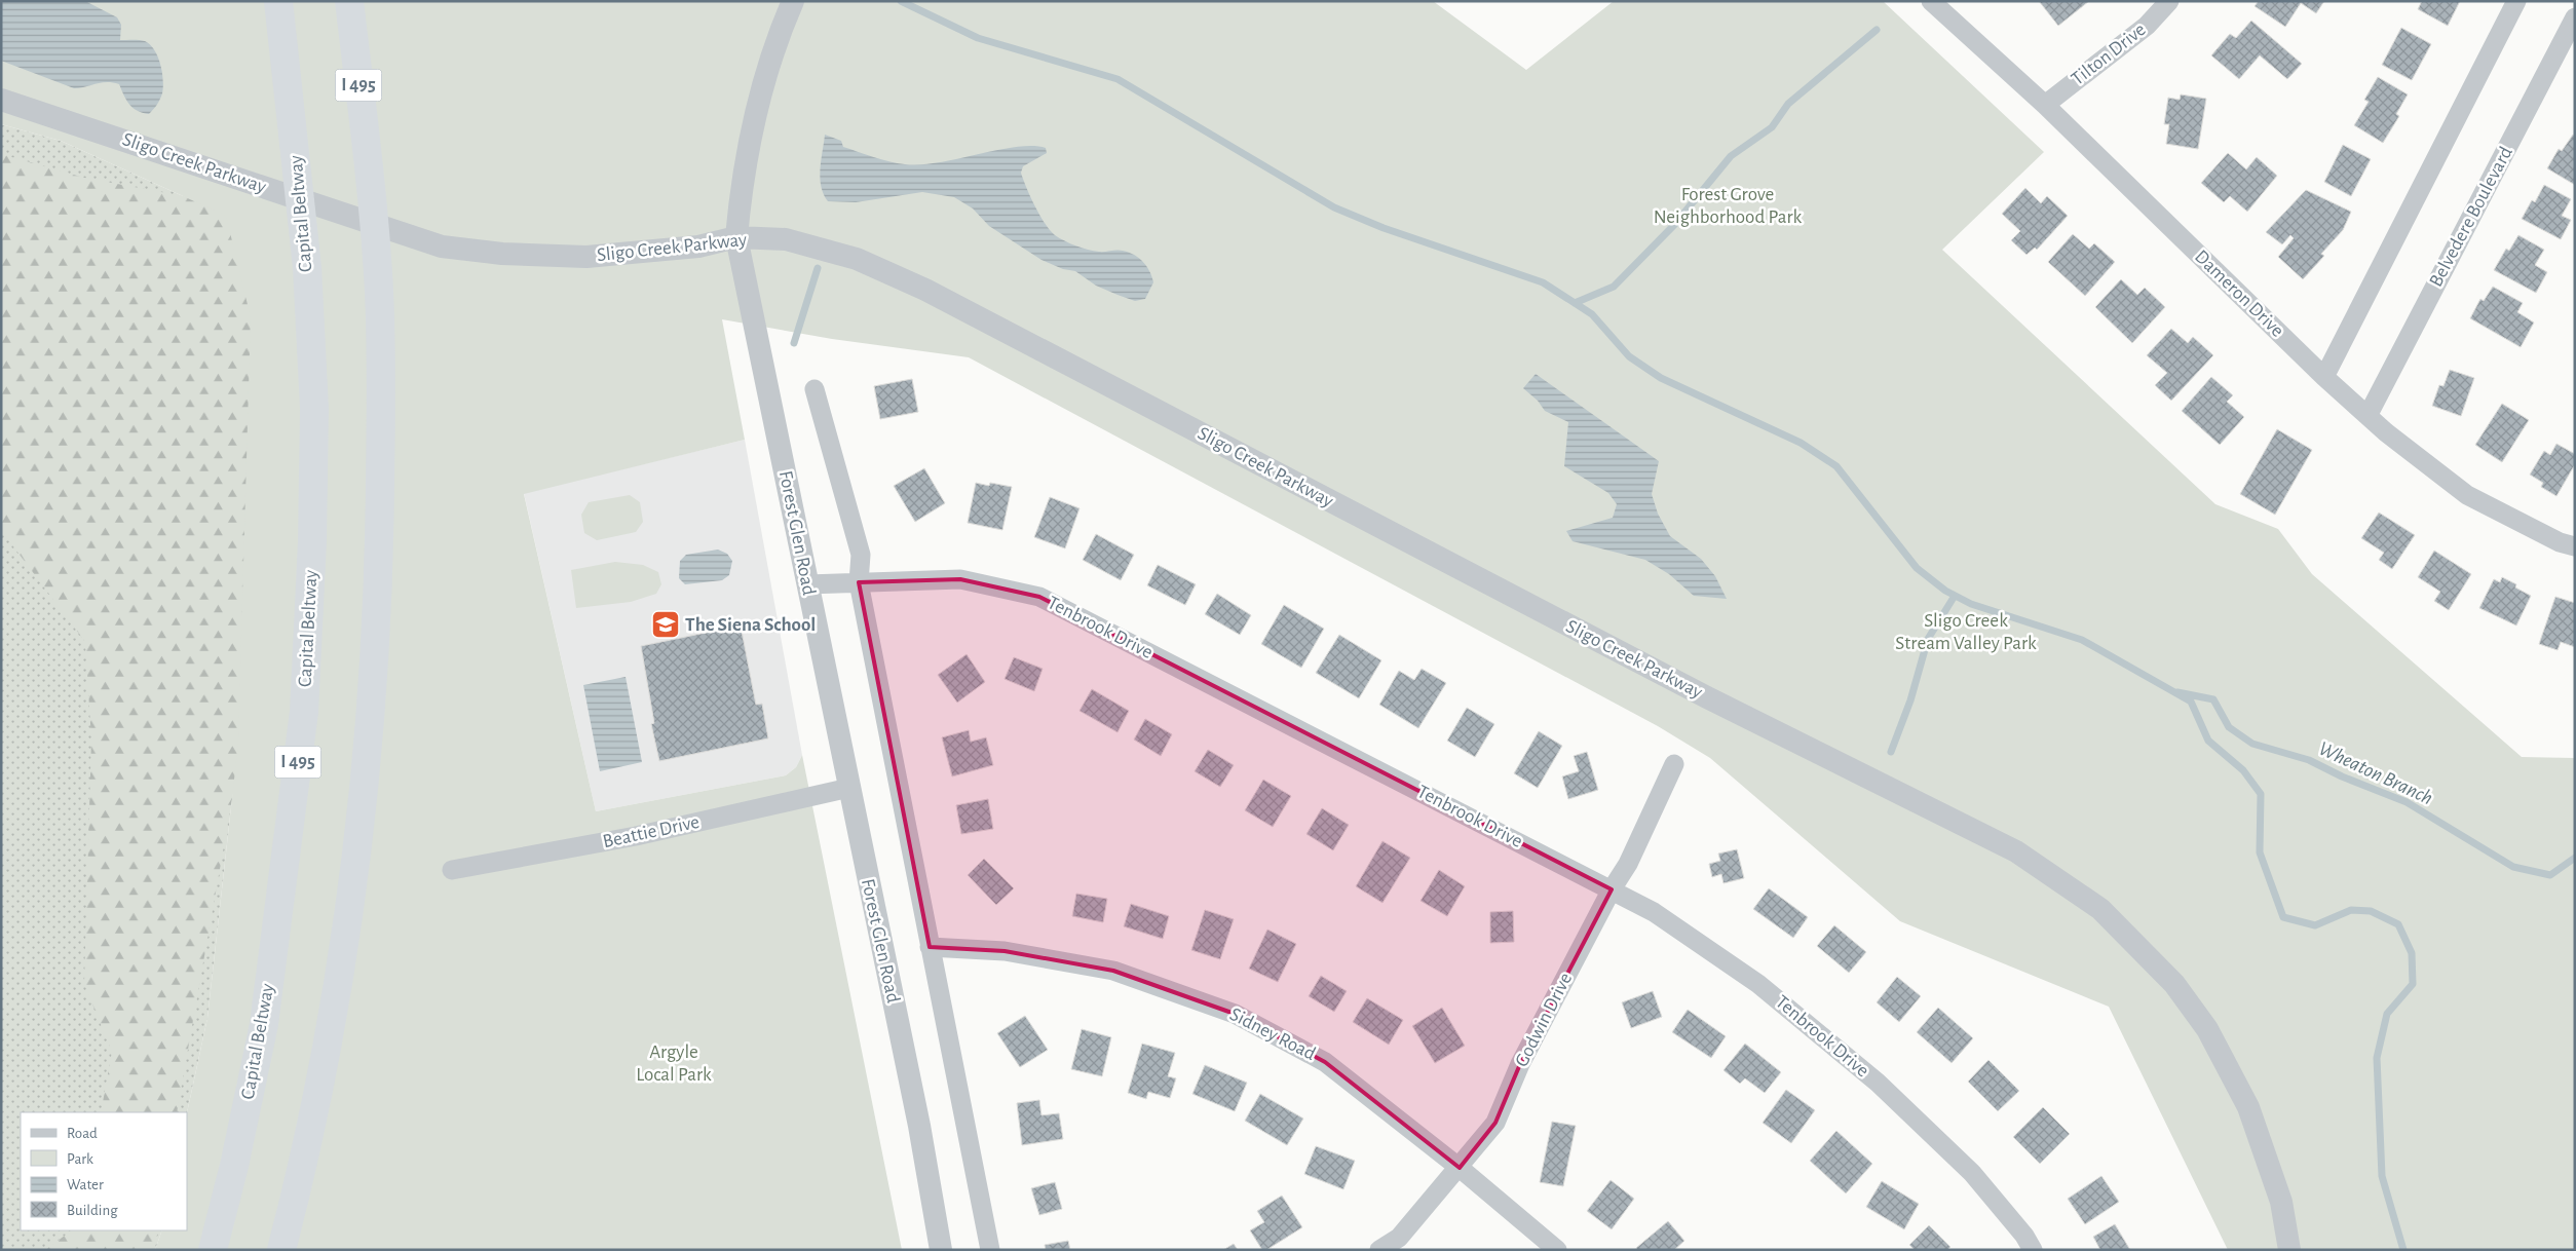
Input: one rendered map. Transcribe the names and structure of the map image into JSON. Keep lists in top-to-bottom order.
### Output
{
  "streets": {
    "highway": ["I 495", "Capital Beltway"],
    "street": [
      "Tilton Drive",
      "Sligo Creek Parkway",
      "Belvedere Boulevard",
      "Dameron Drive",
      "Forest Glen Road",
      "Tenbrook Drive",
      "Beattie Drive",
      "Godwin Drive",
      "Sidney Road"
    ]
  },
  "crossings": [
    ["Tilton Drive", "Dameron Drive"],
    ["Sligo Creek Parkway", "Forest Glen Road"],
    ["Belvedere Boulevard", "Dameron Drive"],
    ["Forest Glen Road", "Tenbrook Drive"],
    ["Forest Glen Road", "Beattie Drive"],
    ["Tenbrook Drive", "Godwin Drive"],
    ["Godwin Drive", "Sidney Road"]
  ],
  "water": ["Wheaton Branch"],
  "parks": ["Forest Grove Neighborhood Park", "Sligo Creek Stream Valley Park", "Argyle Local Park"],
  "places": {
    "school or university": ["The Siena School"]
  },
  "legend": [
    "Road",
    "Park",
    "Water",
    "Building"
  ]
}
